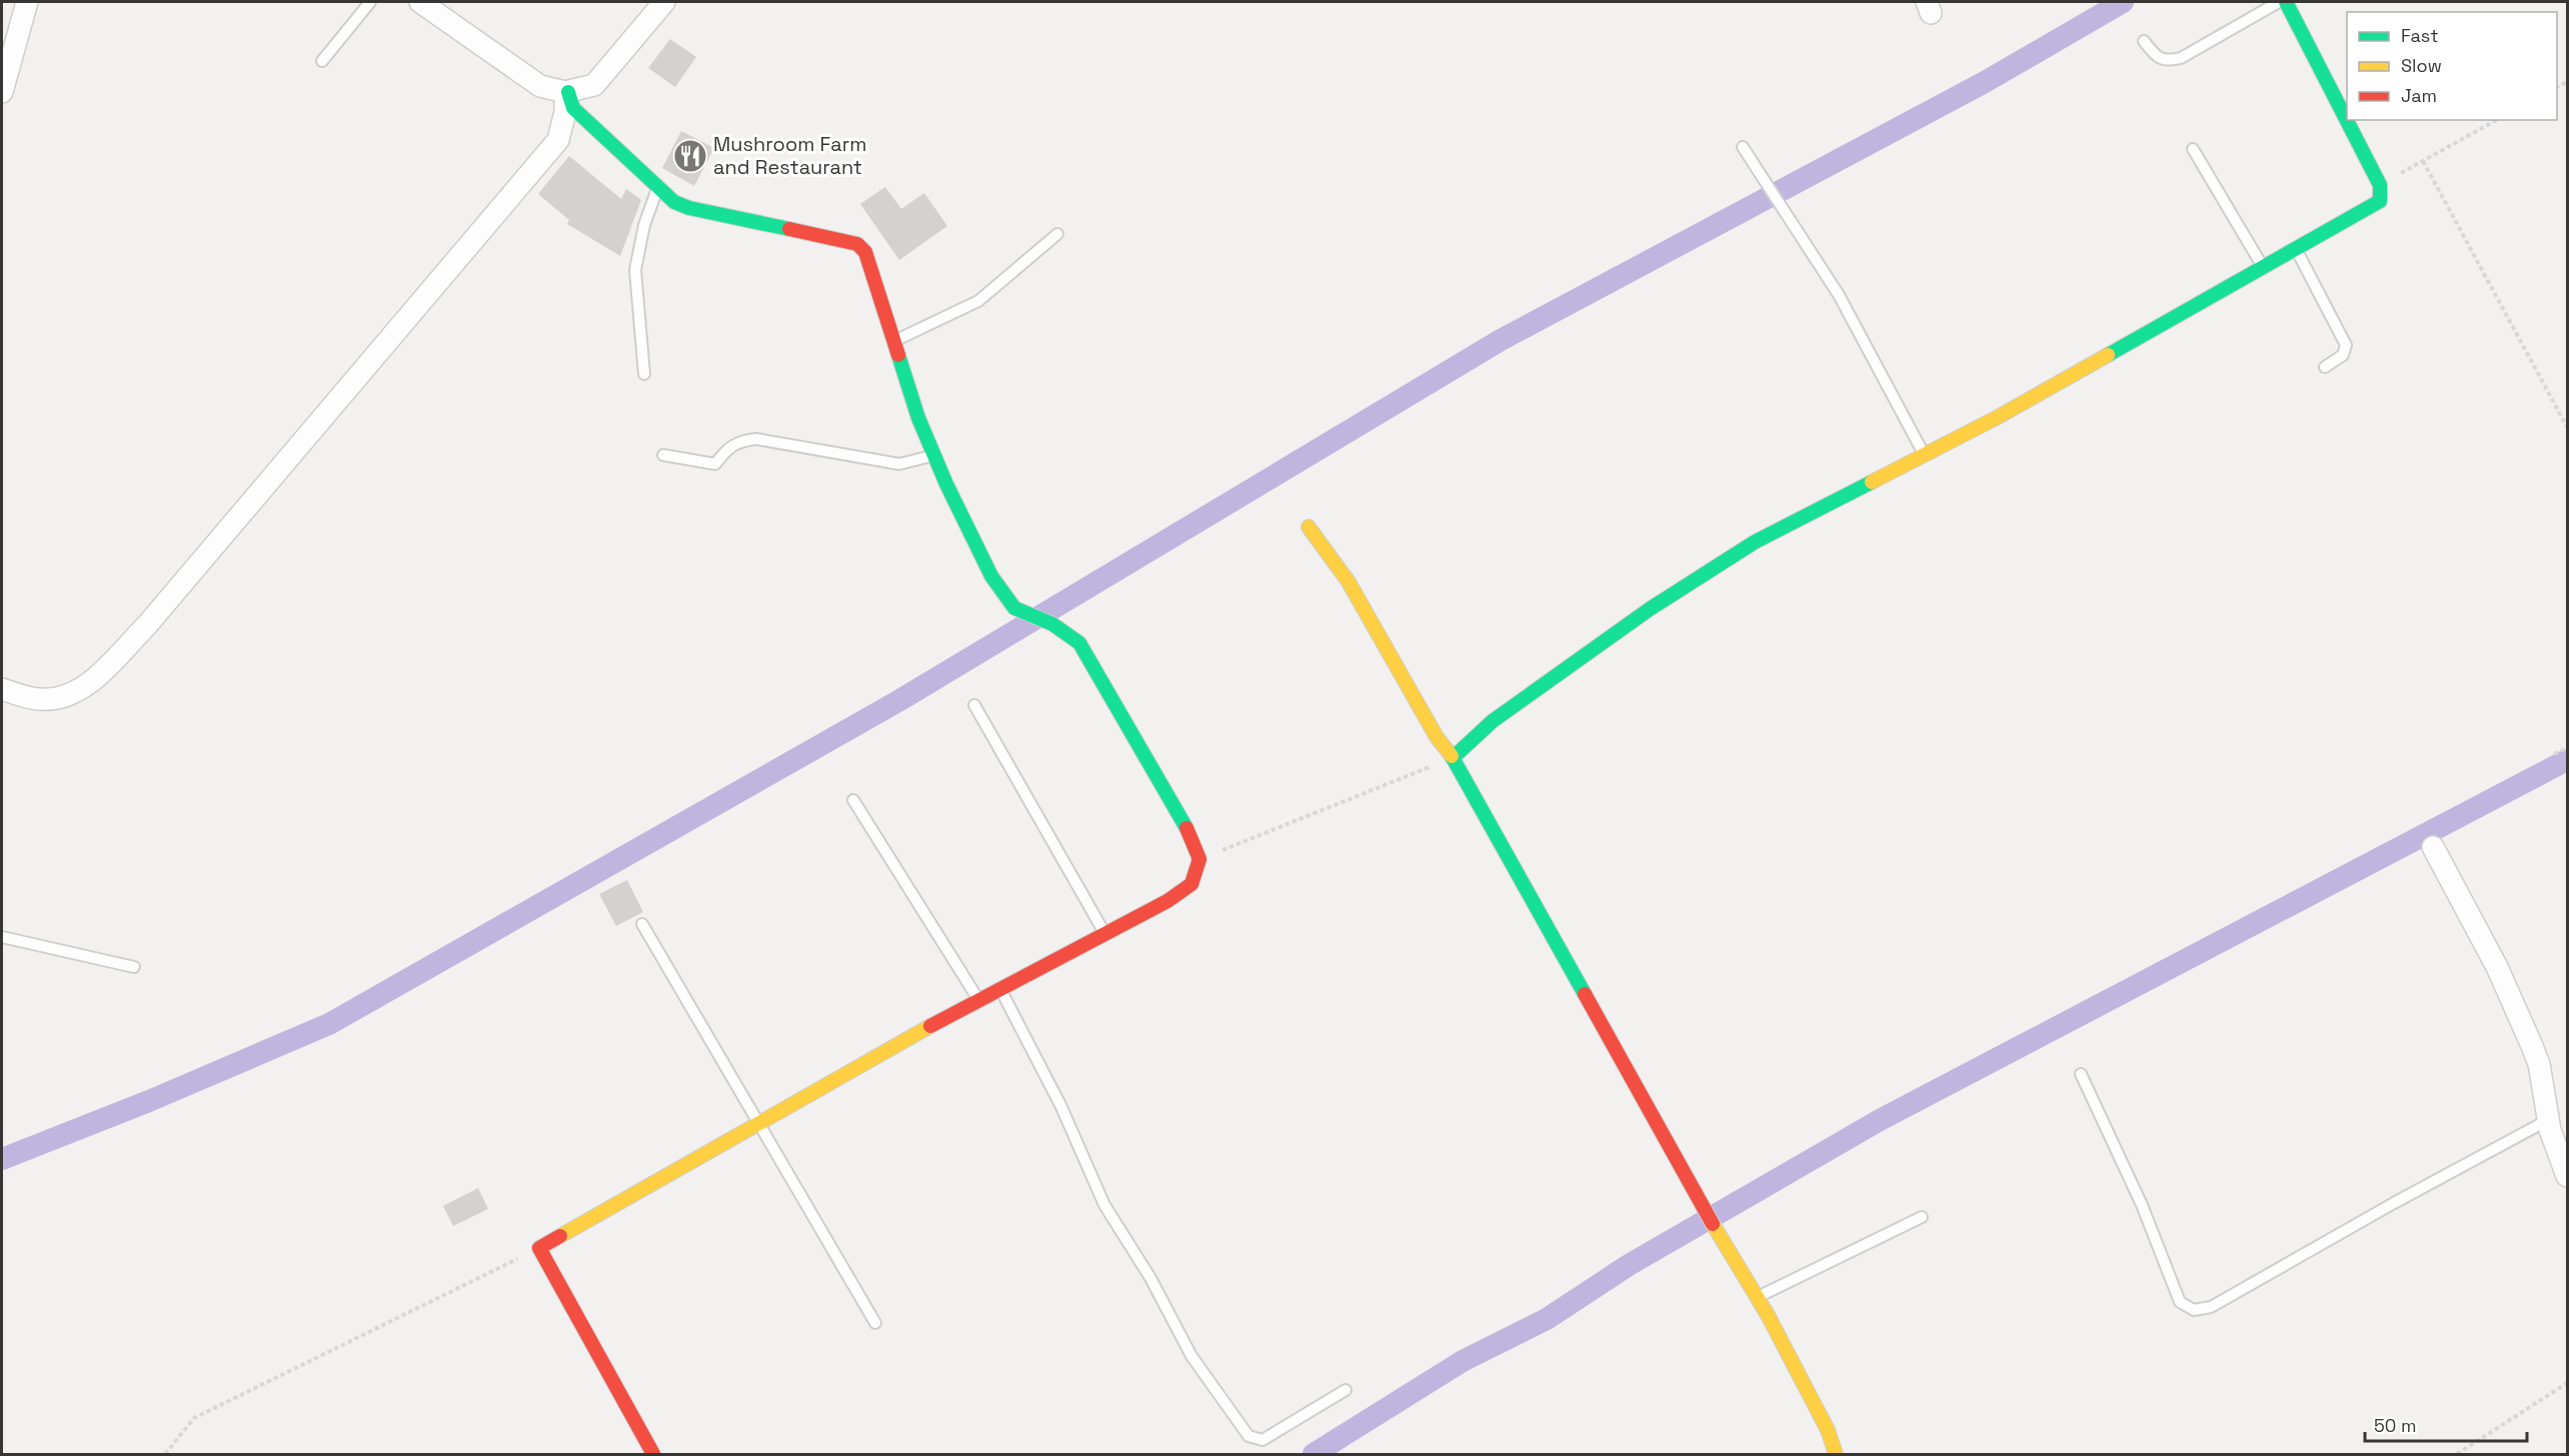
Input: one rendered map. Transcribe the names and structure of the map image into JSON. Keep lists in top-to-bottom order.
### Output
{
  "places": {
    "restaurant": ["Mushroom Farm and Restaurant"]
  },
  "legend": ["Fast", "Slow", "Jam"],
  "scale_bar": "50 m"
}
